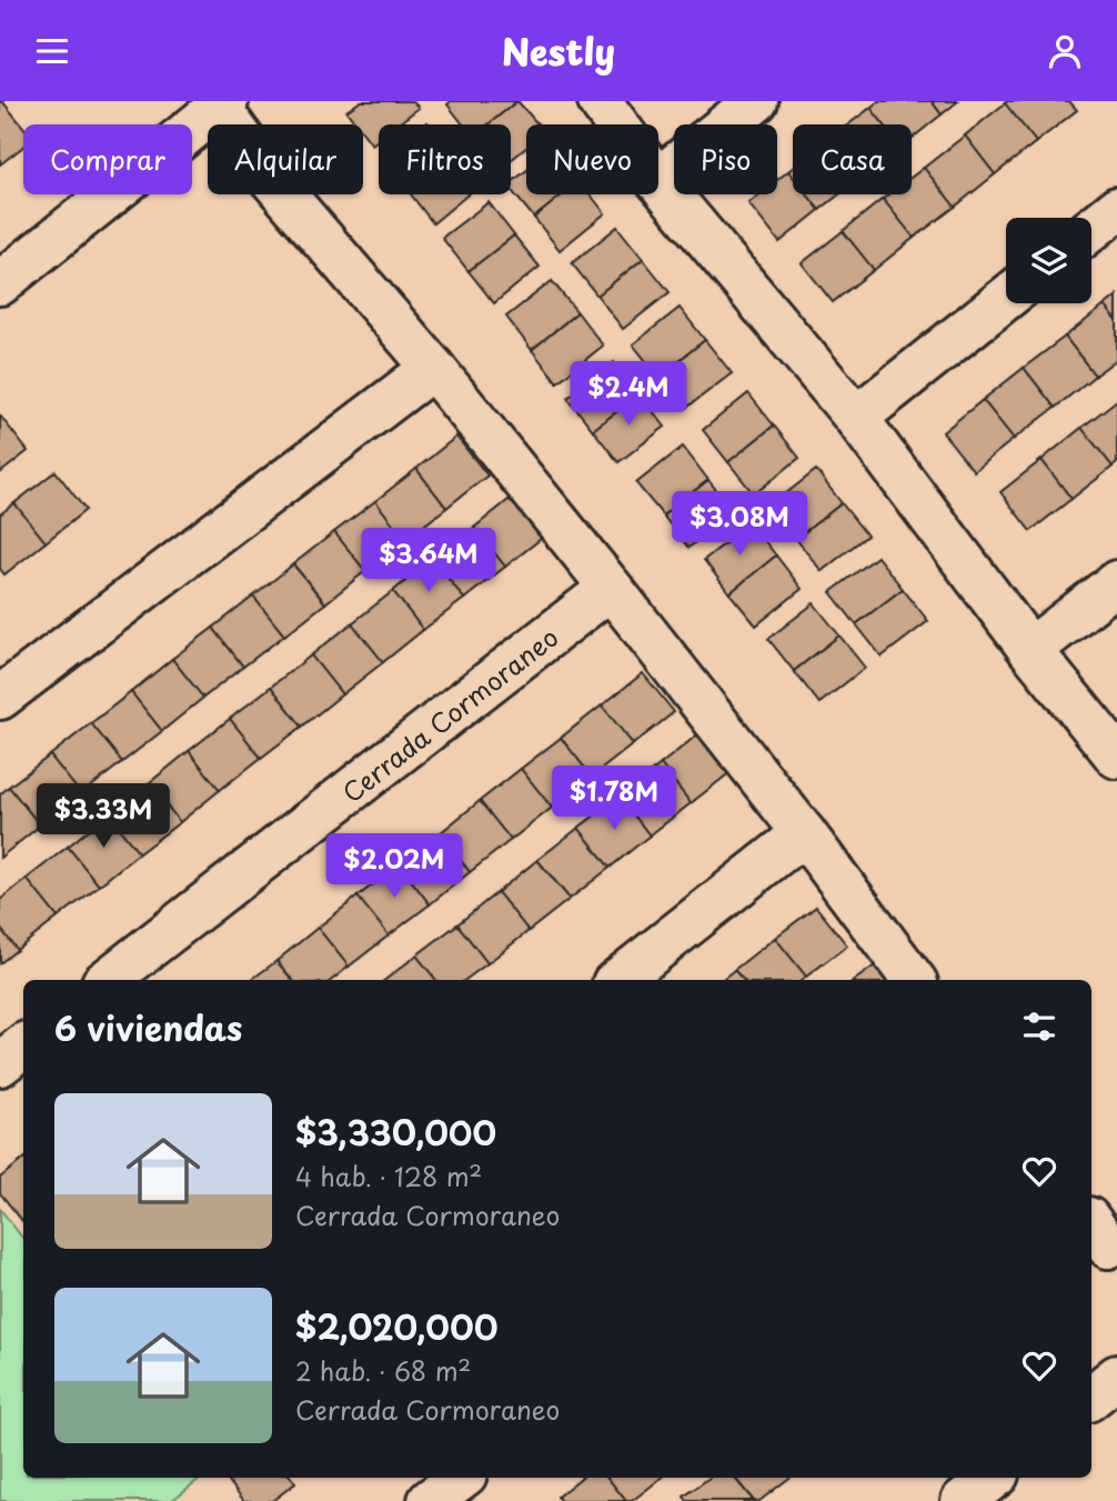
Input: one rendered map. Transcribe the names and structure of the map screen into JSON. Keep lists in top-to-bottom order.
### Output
{
  "streets": {
    "street": ["Cerrada Cormoraneo"]
  },
  "page": {
    "header": "Nestly",
    "chip": [
      "Comprar",
      "Alquilar",
      "Filtros",
      "Nuevo",
      "Piso",
      "Casa"
    ],
    "price": [
      "$2.4M",
      "$3.08M",
      "$3.64M",
      "$1.78M",
      "$3.33M",
      "$2.02M"
    ],
    "heading": "6 viviendas",
    "list": [
      {
        "name": "$3,330,000",
        "note": "4 hab. · 128 m² · Cerrada Cormoraneo"
      },
      {
        "name": "$2,020,000",
        "note": "2 hab. · 68 m² · Cerrada Cormoraneo"
      }
    ]
  }
}
